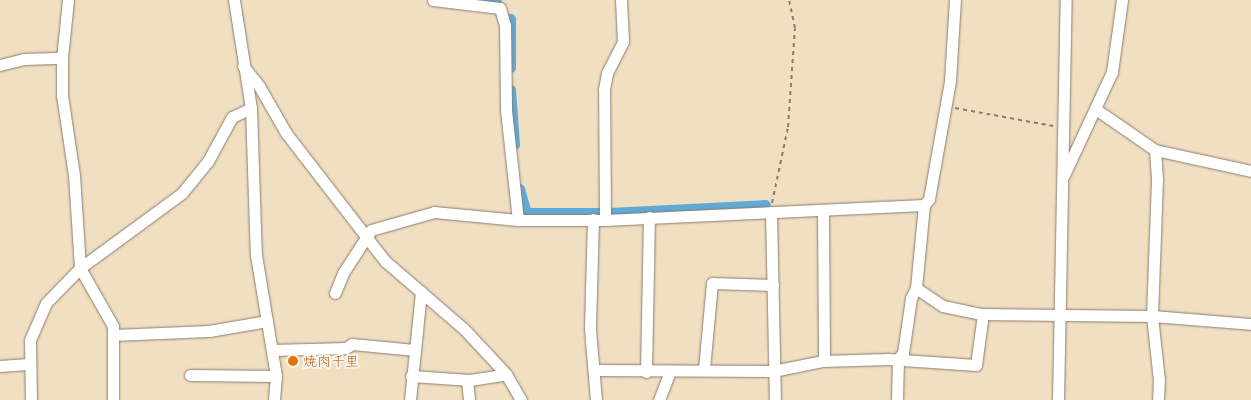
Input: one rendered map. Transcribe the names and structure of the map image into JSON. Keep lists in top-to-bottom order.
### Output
{
  "places": ["焼肉千里"]
}
